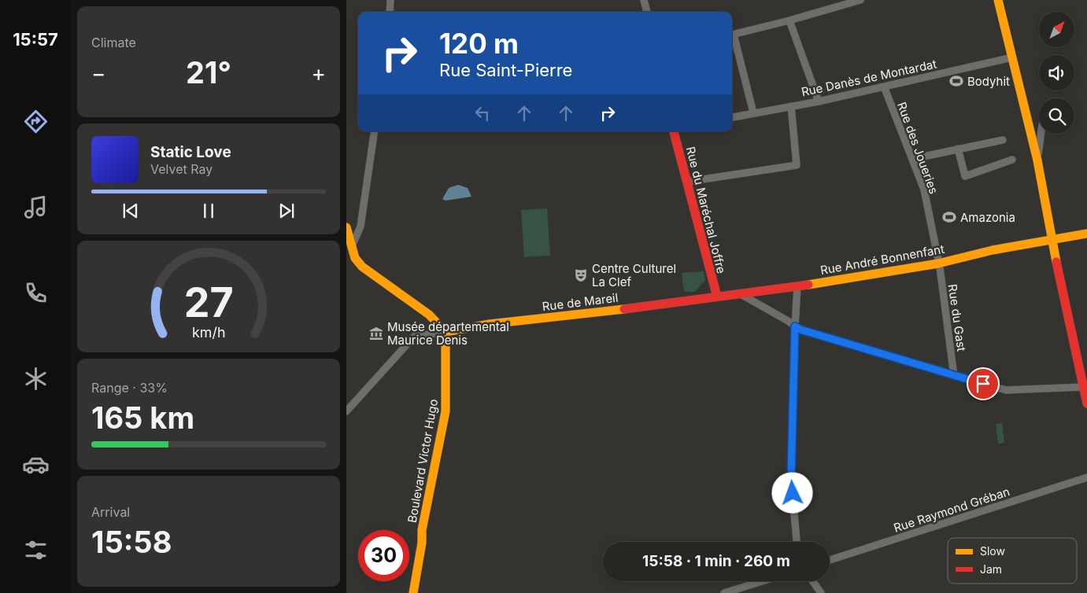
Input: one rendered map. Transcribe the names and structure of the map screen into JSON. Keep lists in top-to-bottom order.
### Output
{
  "streets": {
    "street": [
      "Rue Danès de Montardat",
      "Rue des Joueries",
      "Rue du Maréchal Joffre",
      "Rue André Bonnenfant",
      "Rue de Mareil",
      "Rue du Gast",
      "Boulevard Victor Hugo",
      "Rue Raymond Gréban"
    ]
  },
  "crossings": [
    ["Rue Danès de Montardat", "Rue des Joueries"],
    ["Rue des Joueries", "Rue André Bonnenfant"],
    ["Rue des Joueries", "Rue du Gast"],
    ["Rue du Maréchal Joffre", "Rue André Bonnenfant"],
    ["Rue du Maréchal Joffre", "Rue de Mareil"],
    ["Rue André Bonnenfant", "Rue de Mareil"],
    ["Rue André Bonnenfant", "Rue du Gast"],
    ["Rue de Mareil", "Boulevard Victor Hugo"]
  ],
  "places": {
    "sports": ["Bodyhit", "Amazonia"],
    "theatre": ["Centre Culturel La Clef"],
    "museum": ["Musée départemental Maurice Denis"]
  },
  "legend": ["Slow", "Jam"],
  "north": "top right",
  "page": {
    "tabs": "15:57",
    "tile": [
      "Climate",
      ["Range · 33%", "165 km"],
      ["Arrival", "15:58"]
    ],
    "turn": ["120 m", "Rue Saint-Pierre"],
    "heat": ["−", "21°", "+"],
    "song": ["Static Love", "Velvet Ray"],
    "limit": "30",
    "trip": "15:58 · 1 min · 260 m",
    "gauge": ["27", "km/h"]
  }
}
